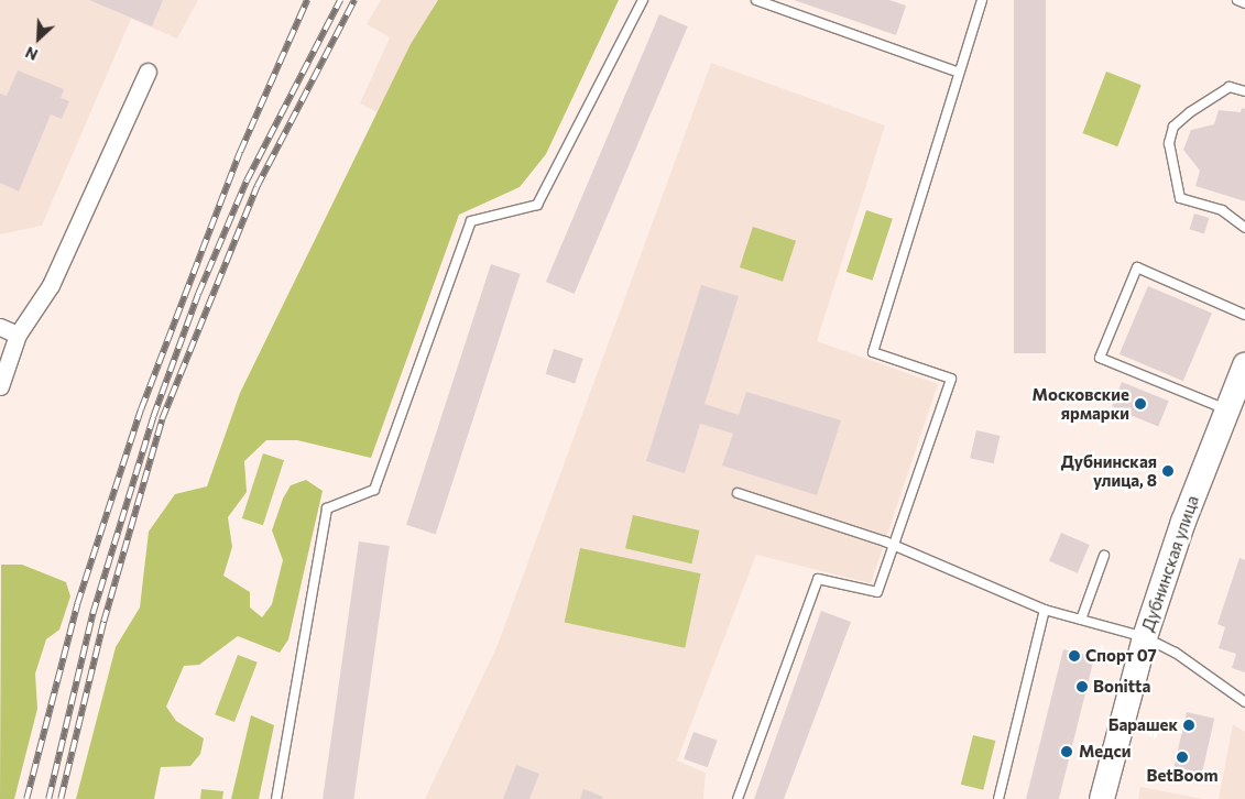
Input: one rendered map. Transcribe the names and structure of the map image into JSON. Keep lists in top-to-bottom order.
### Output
{
  "streets": {
    "main road": ["Дубнинская улица"]
  },
  "places": [
    "Московские ярмарки",
    "Дубнинская улица, 8",
    "Спорт 07",
    "Bonitta",
    "Барашек",
    "Медси",
    "BetBoom"
  ],
  "north": "bottom left"
}
